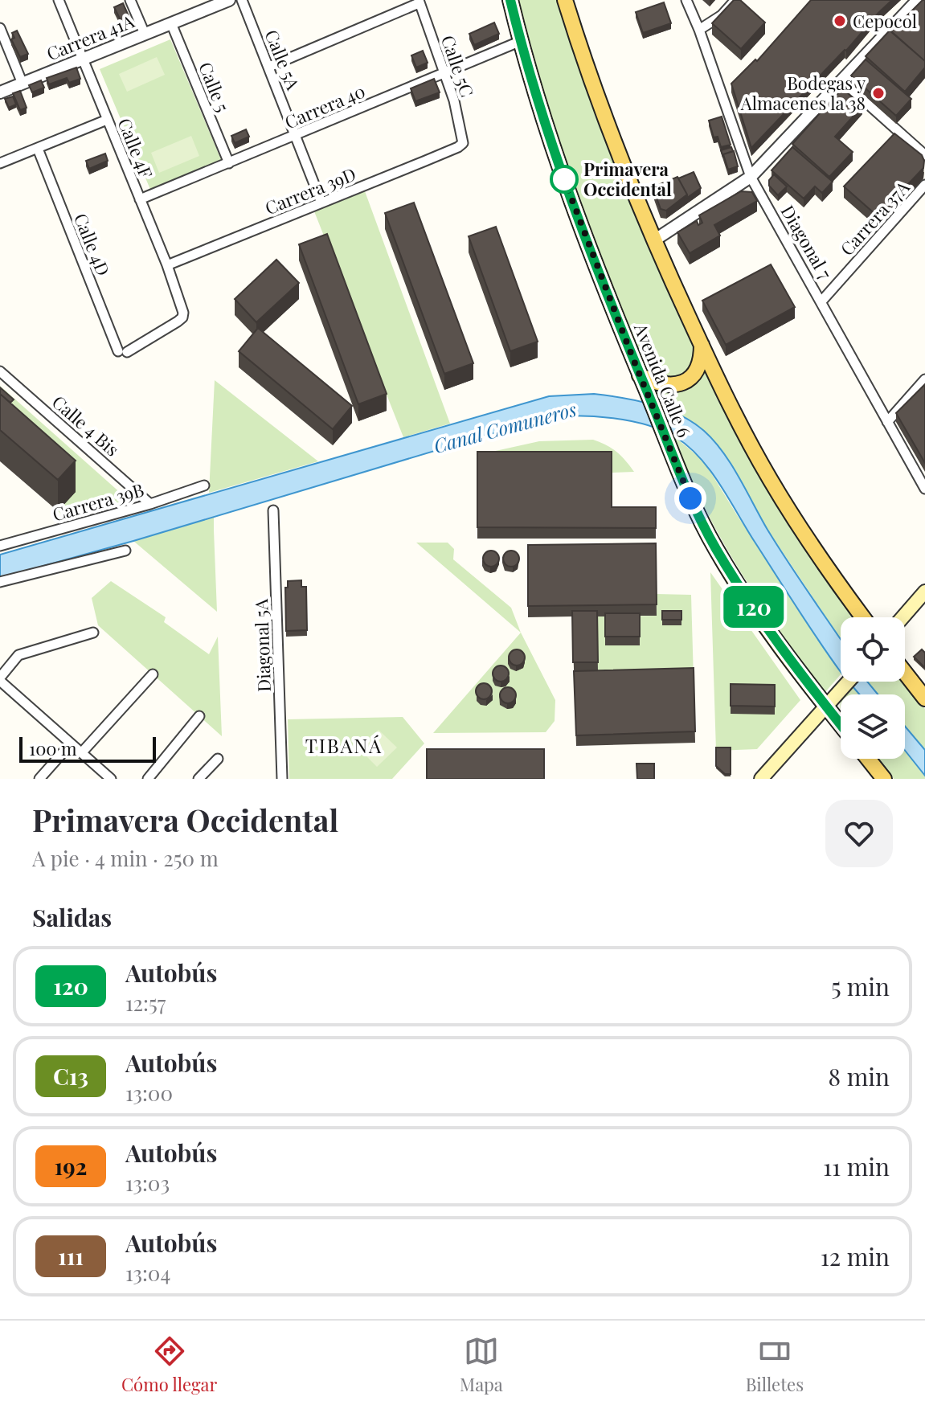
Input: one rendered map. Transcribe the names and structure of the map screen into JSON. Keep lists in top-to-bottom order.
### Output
{
  "streets": {
    "main road": ["Avenida Calle 6"],
    "street": [
      "Carrera 41A",
      "Calle 5A",
      "Calle 5C",
      "Calle 5",
      "Carrera 40",
      "Calle 4F",
      "Carrera 39D",
      "Carrera 37A",
      "Diagonal 7",
      "Calle 4D",
      "Calle 4 Bis",
      "Carrera 39B",
      "Diagonal 5A"
    ]
  },
  "crossings": [
    ["Carrera 41A", "Calle 5"],
    ["Carrera 41A", "Calle 4F"],
    ["Calle 5A", "Carrera 40"],
    ["Calle 5A", "Carrera 39D"],
    ["Calle 5C", "Carrera 40"],
    ["Calle 5C", "Carrera 39D"],
    ["Calle 5", "Carrera 40"],
    ["Carrera 40", "Calle 4F"],
    ["Carrera 40", "Avenida Calle 6"],
    ["Calle 4F", "Carrera 39D"],
    ["Calle 4F", "Calle 4D"],
    ["Carrera 37A", "Diagonal 7"],
    ["Calle 4 Bis", "Carrera 39B"]
  ],
  "districts": ["TIBANÁ"],
  "water": ["Canal Comuneros"],
  "places": ["Cepocol", "Bodegas y Almacenes la 38", "Primavera Occidental"],
  "lines": ["bus line 120"],
  "scale_bar": "100 m",
  "page": {
    "on_map": "120",
    "scale": "100 m",
    "heading": [
      ["Primavera Occidental", "A pie · 4 min · 250 m"],
      "Salidas"
    ],
    "list": [
      {
        "mark": "120",
        "name": "Autobús",
        "note": "12:57",
        "value": "5 min"
      },
      {
        "mark": "C13",
        "name": "Autobús",
        "note": "13:00",
        "value": "8 min"
      },
      {
        "mark": "192",
        "name": "Autobús",
        "note": "13:03",
        "value": "11 min"
      },
      {
        "mark": "111",
        "name": "Autobús",
        "note": "13:04",
        "value": "12 min"
      }
    ],
    "tabs": ["Cómo llegar", "Mapa", "Billetes"]
  }
}
